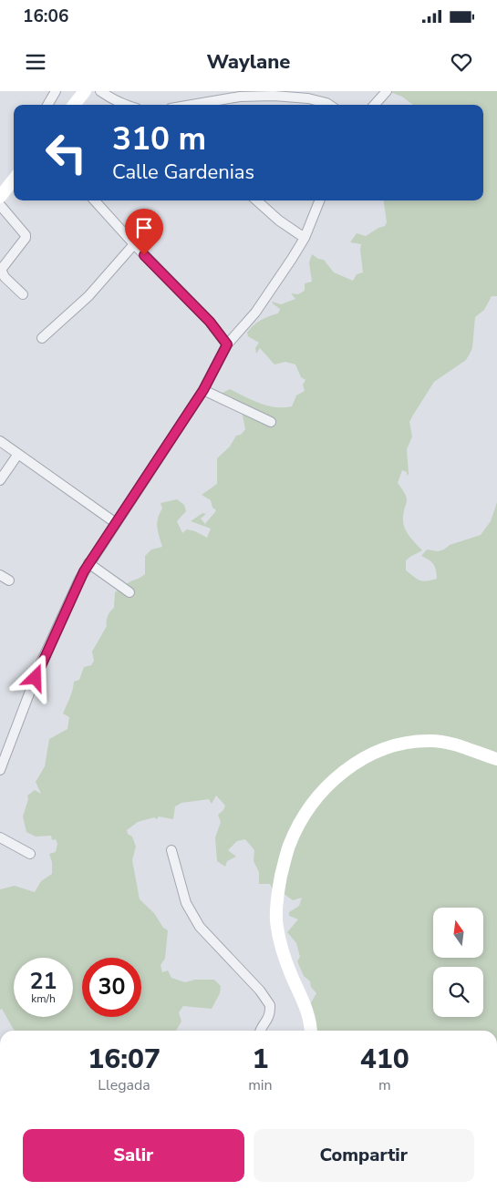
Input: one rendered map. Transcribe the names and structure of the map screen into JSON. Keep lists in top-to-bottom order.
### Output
{
  "north": "top",
  "page": {
    "status": "16:06",
    "header": "Waylane",
    "turn": ["310 m", "Calle Gardenias"],
    "speed": "21 km/h",
    "limit": "30",
    "eta": [
      "16:07",
      "Llegada",
      "1",
      "min",
      "410",
      "m"
    ],
    "buttons": ["Salir", "Compartir"]
  }
}
